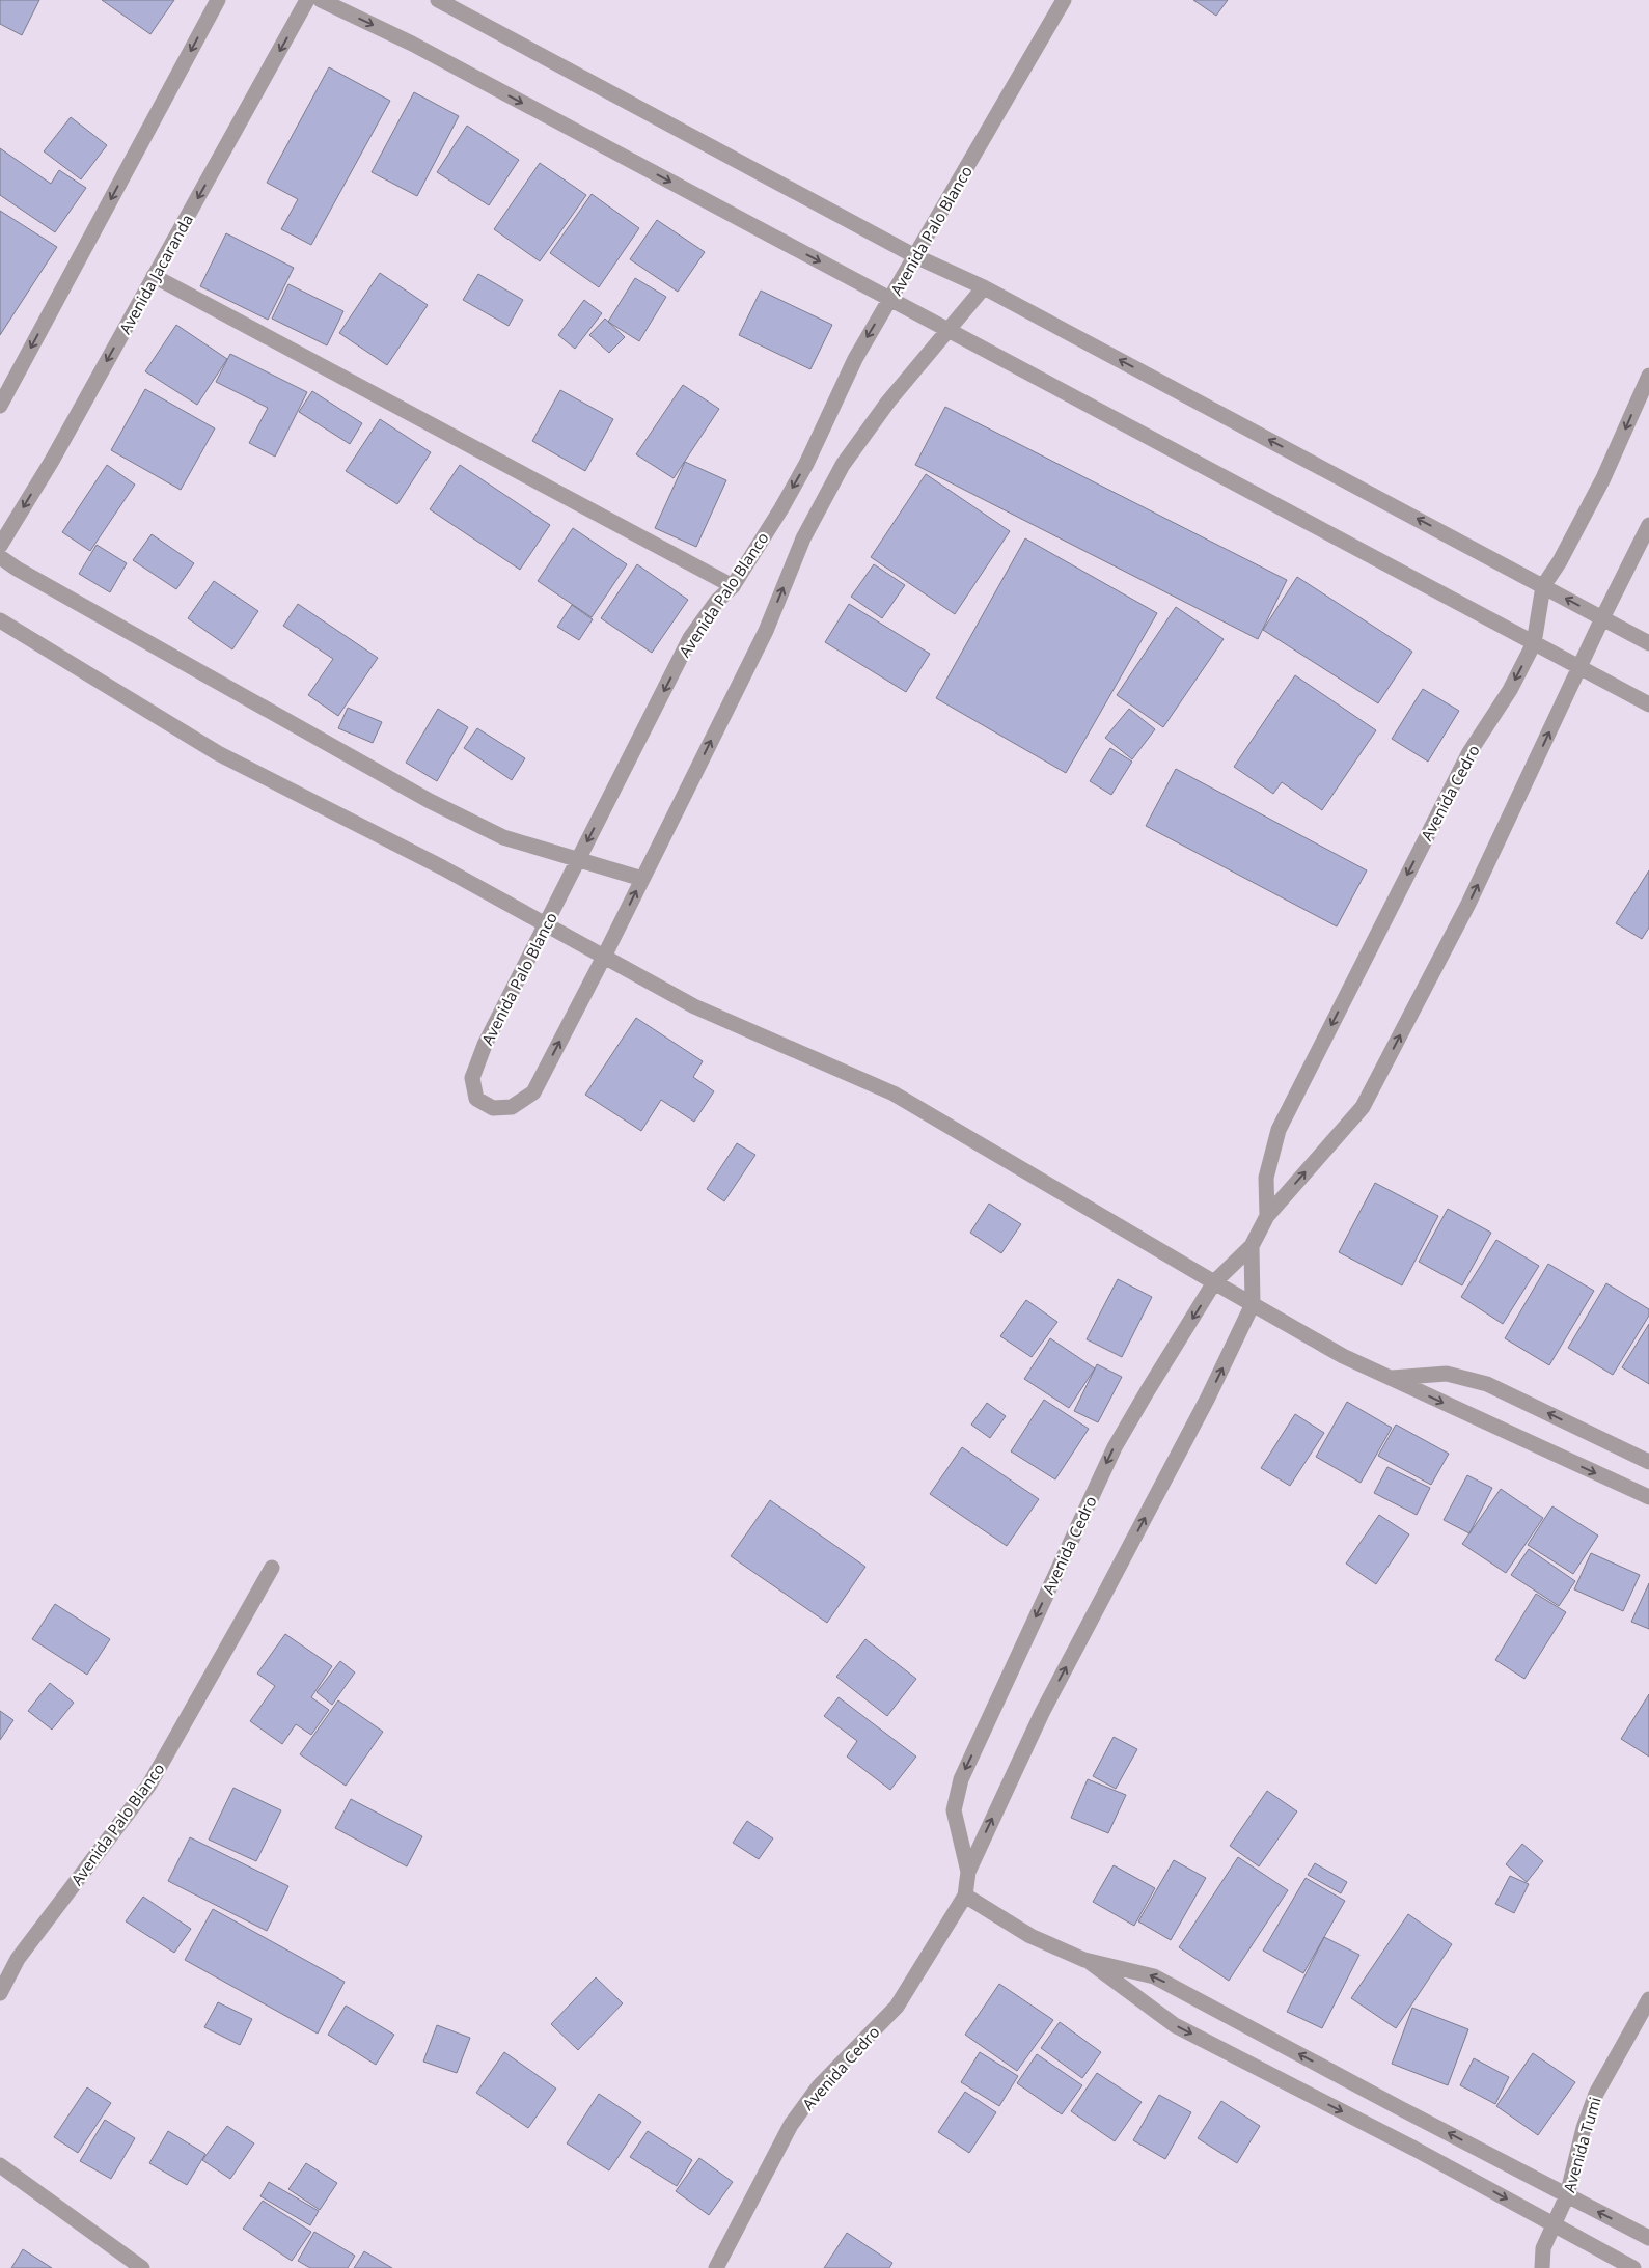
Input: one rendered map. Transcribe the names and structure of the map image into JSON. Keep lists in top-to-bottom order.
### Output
{
  "streets": {
    "street": [
      "Avenida Palo Blanco",
      "Avenida Jacaranda",
      "Avenida Cedro",
      "Avenida Tumi"
    ]
  }
}
